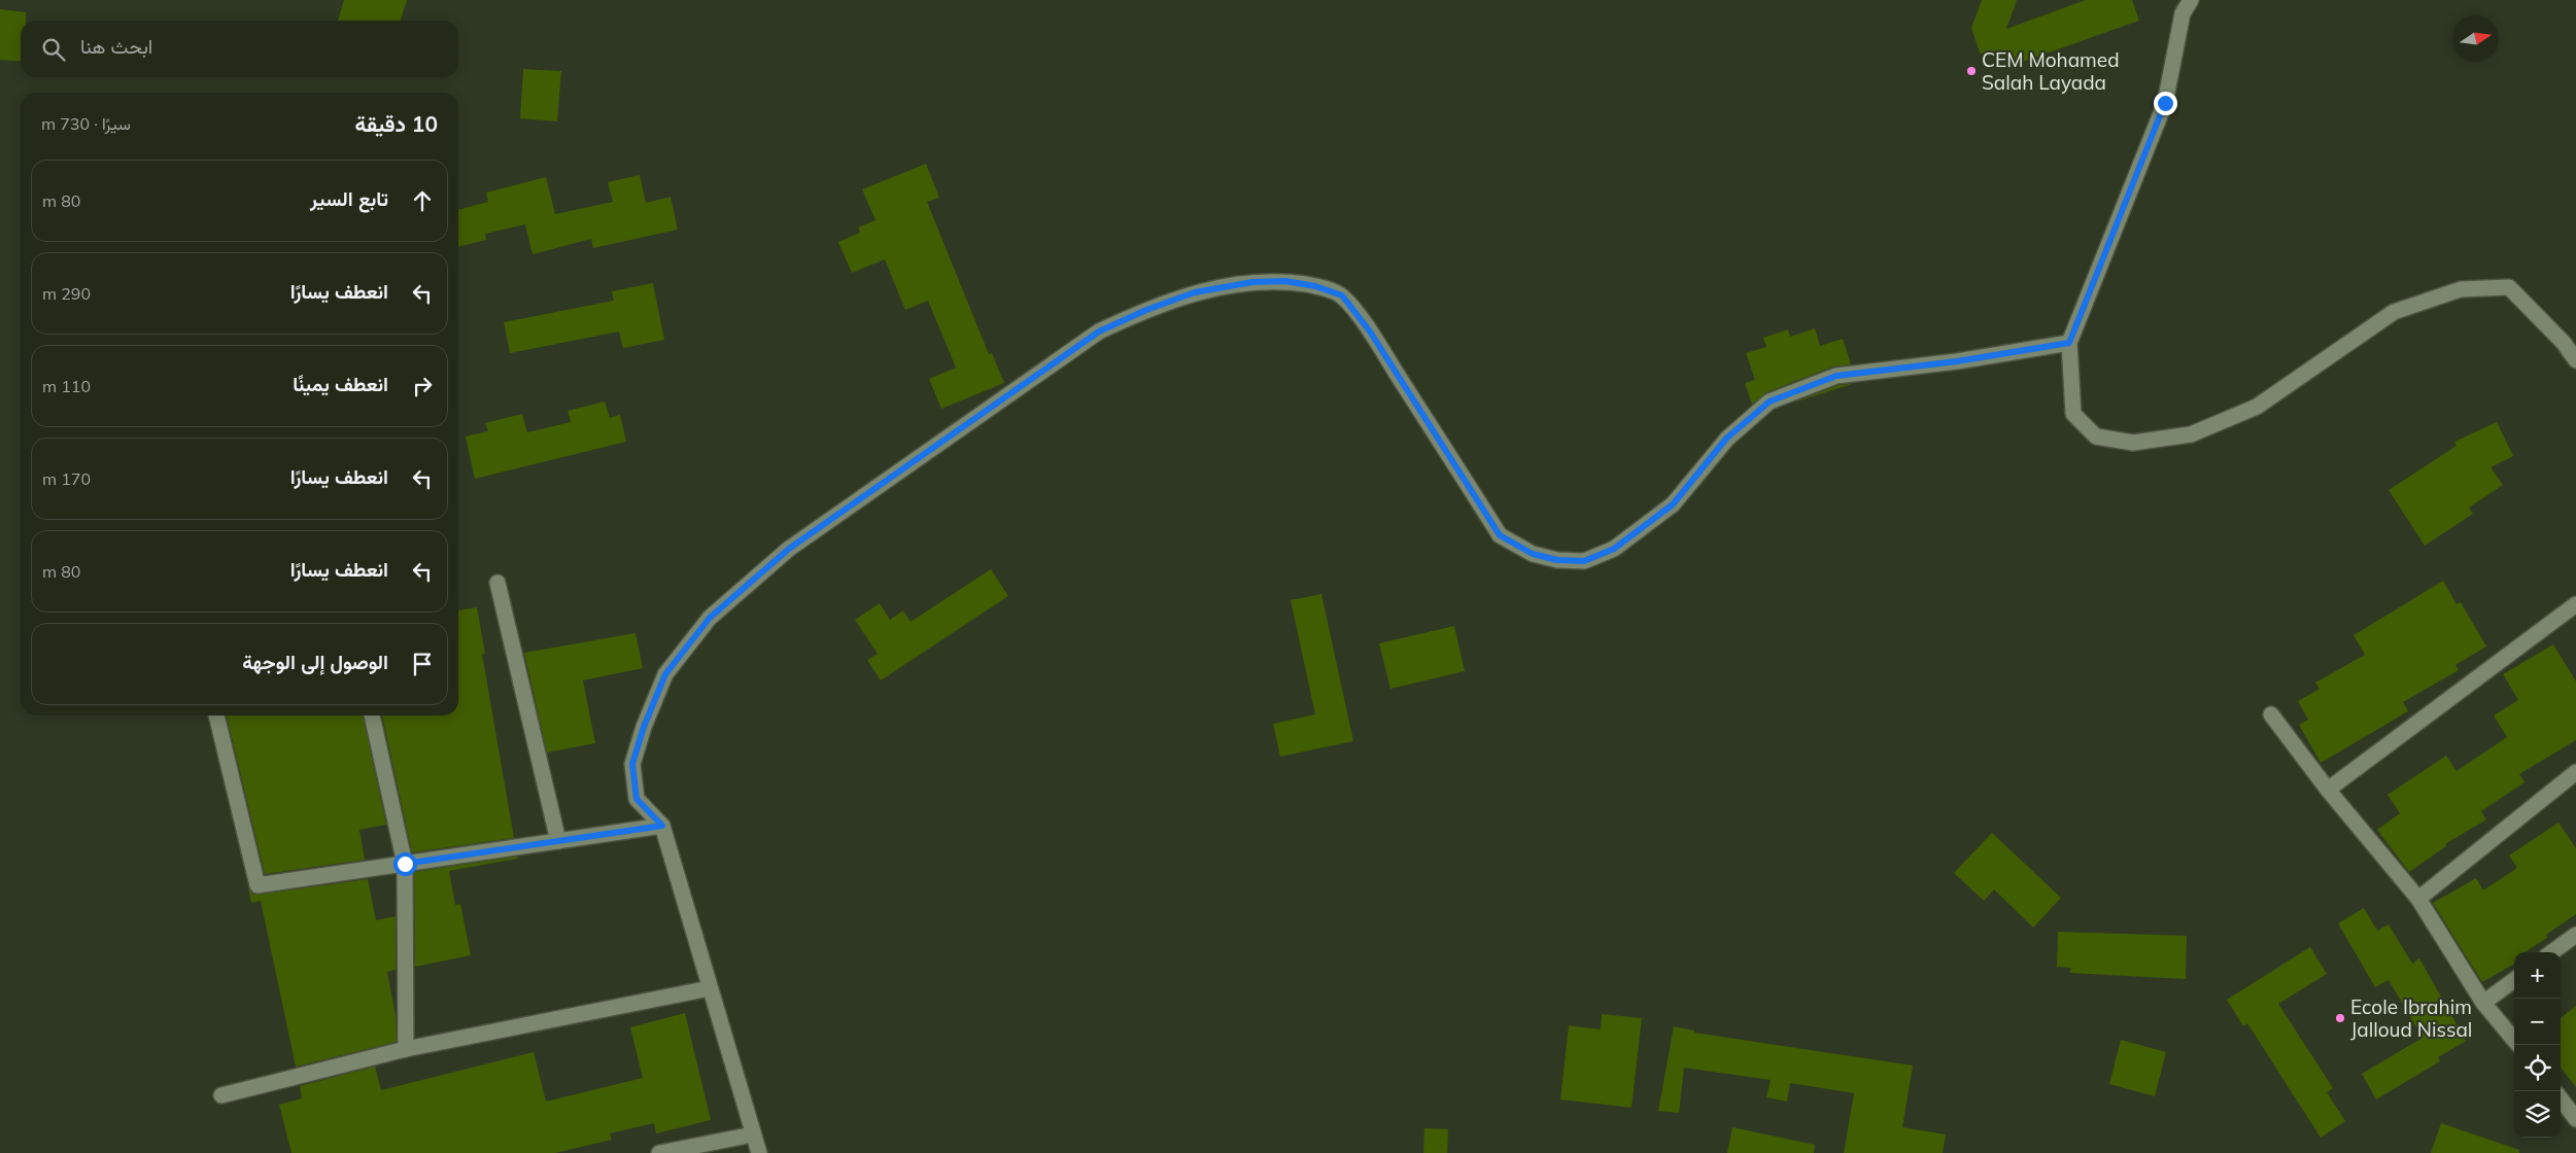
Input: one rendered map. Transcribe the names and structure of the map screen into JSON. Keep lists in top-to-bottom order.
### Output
{
  "places": ["CEM Mohamed Salah Layada", "Ecole Ibrahim Jalloud Nissal"],
  "north": "right",
  "page": {
    "search": "ابحث هنا",
    "heading": ["10 دقيقة", "سيرًا · 730 m"],
    "list": [
      ["تابع السير", "80 m"],
      ["انعطف يسارًا", "290 m"],
      ["انعطف يمينًا", "110 m"],
      ["انعطف يسارًا", "170 m"],
      ["انعطف يسارًا", "80 m"],
      "الوصول إلى الوجهة"
    ],
    "map_buttons": ["+", "−"]
  }
}
